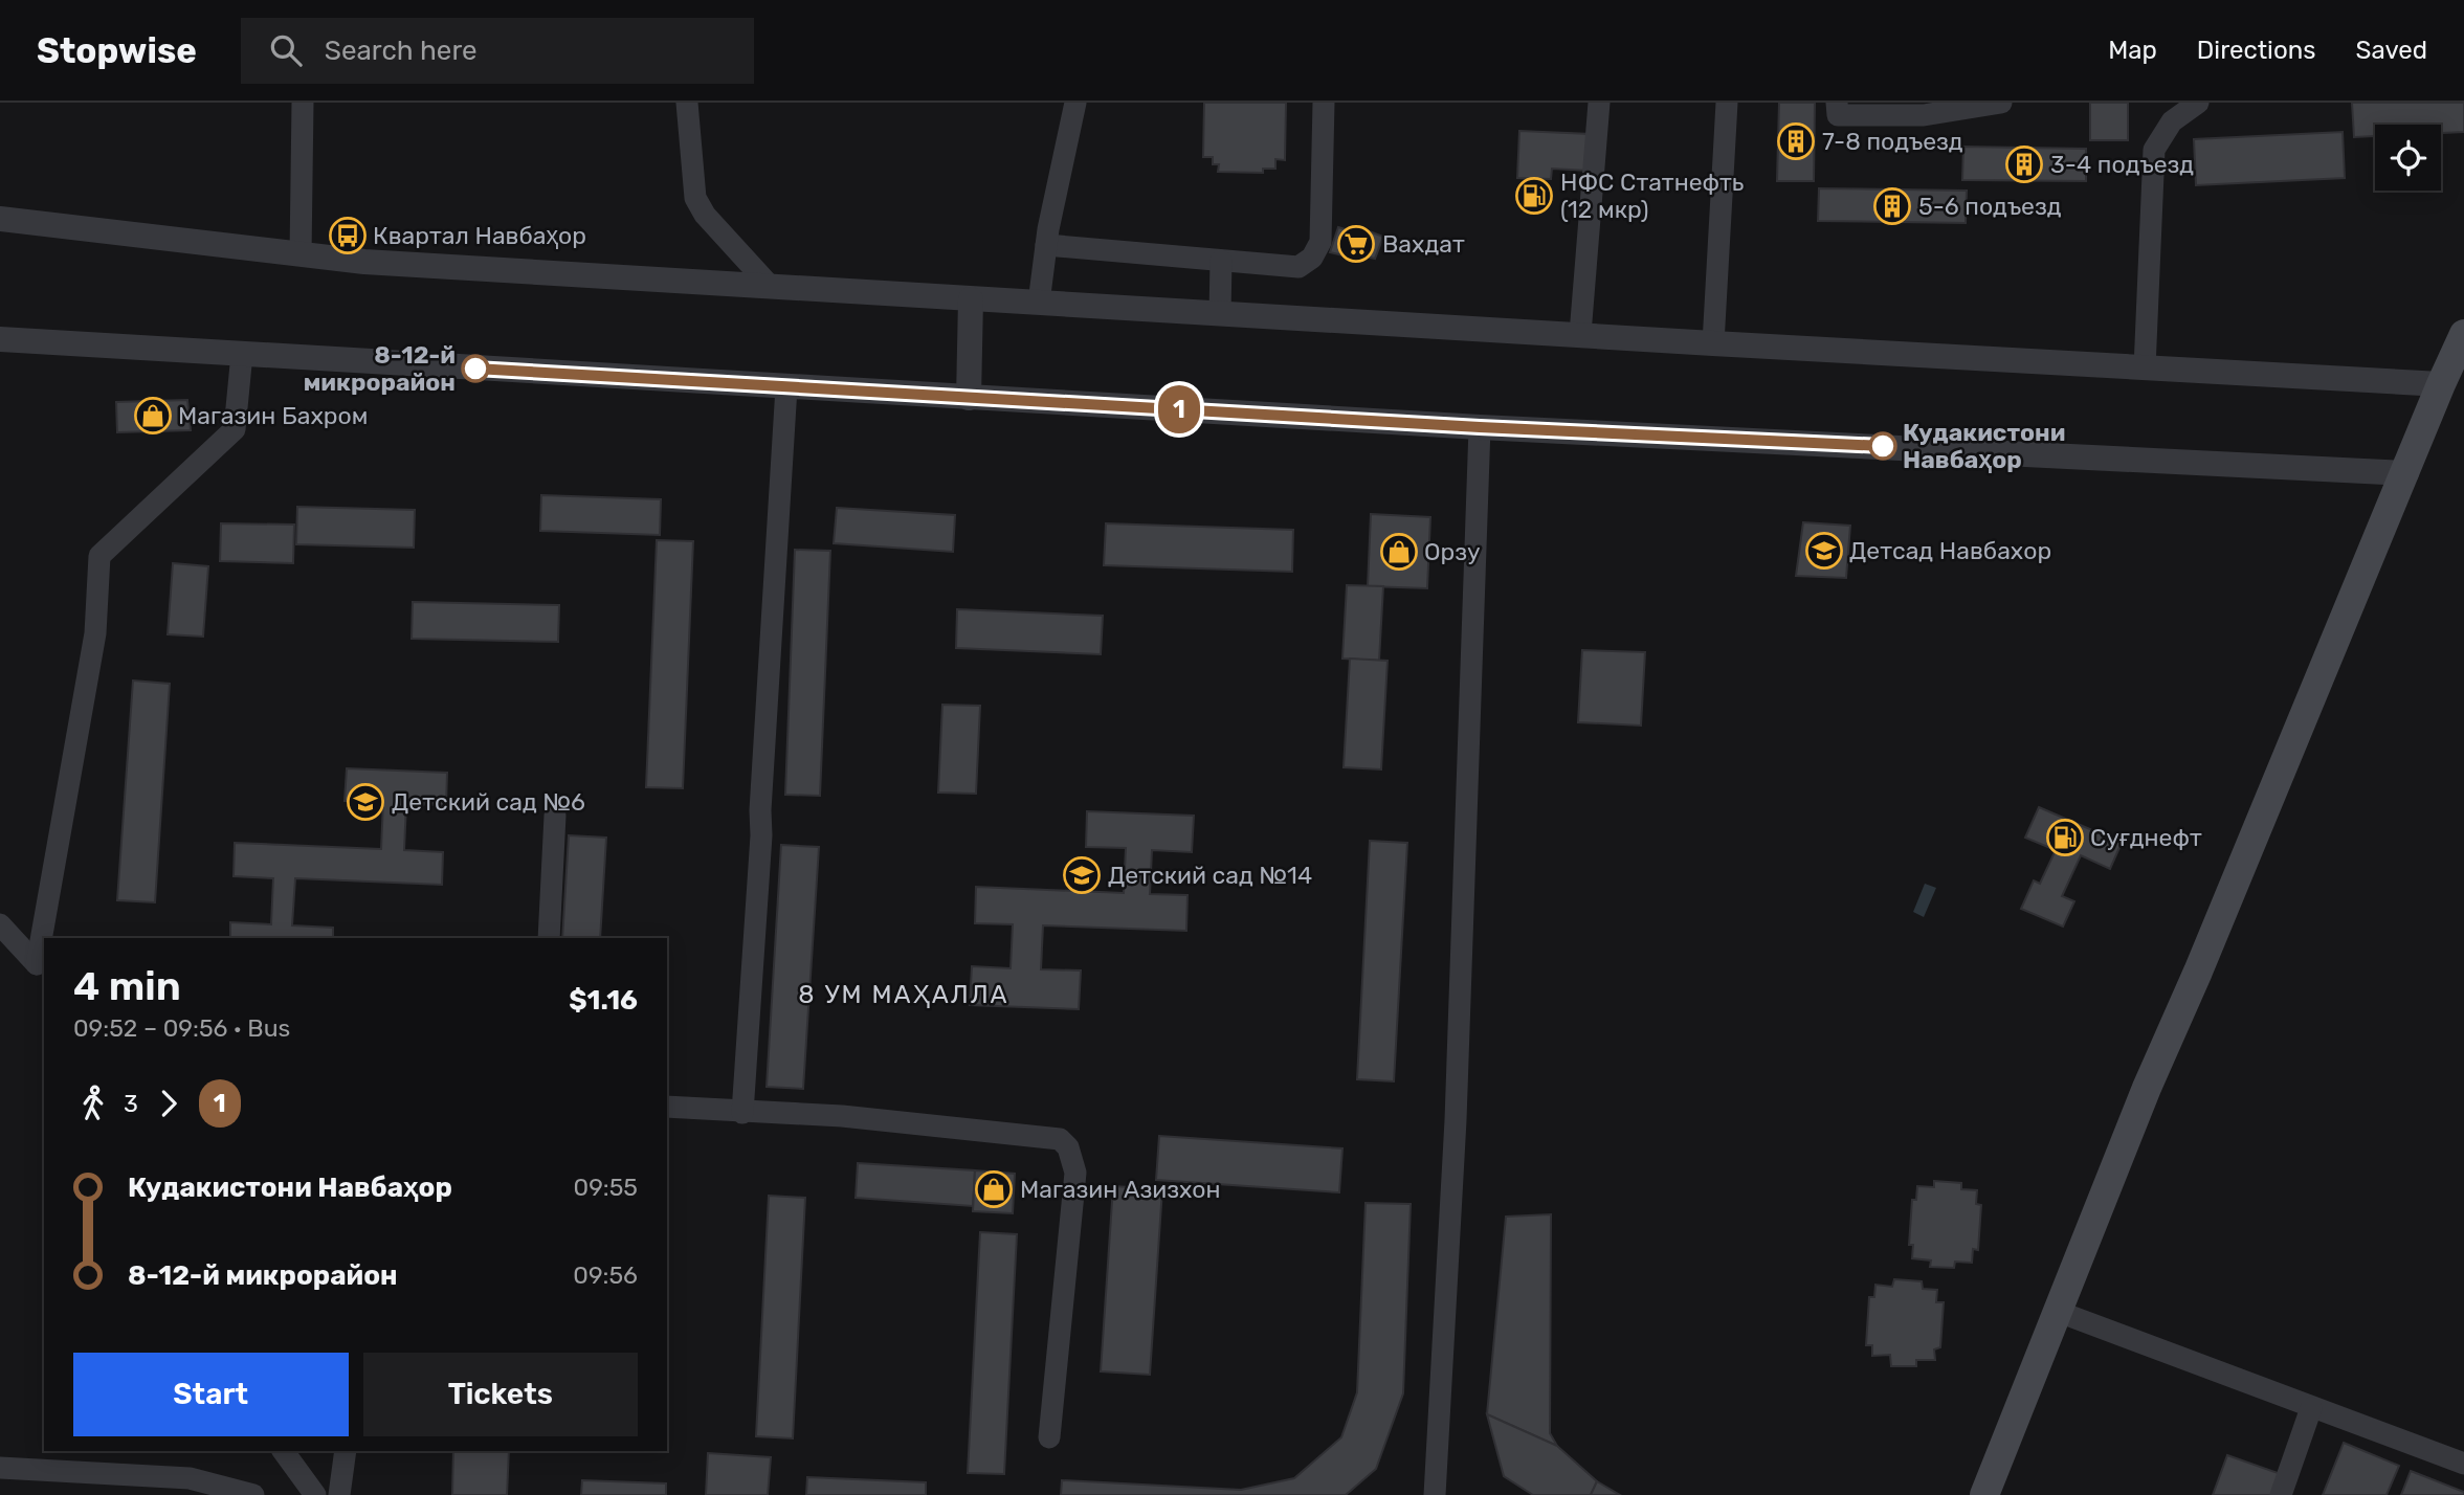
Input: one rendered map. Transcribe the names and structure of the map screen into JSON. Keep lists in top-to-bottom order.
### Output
{
  "districts": ["8 УМ МАҲАЛЛА"],
  "places": {
    "building": ["7-8 подъезд", "3-4 подъезд", "5-6 подъезд"],
    "fuel station": ["НФС Статнефть (12 мкр)", "Суғднефт"],
    "bus stop": ["Квартал Навбаҳор"],
    "supermarket": ["Вахдат"],
    "other": ["8-12-й микрорайон", "Кудакистони Навбаҳор"],
    "shop": ["Магазин Бахром", "Орзу", "Магазин Азизхон"],
    "school or university": ["Детсад Навбахор", "Детский сад №6", "Детский сад №14"]
  },
  "lines": ["bus line 1"],
  "page": {
    "header": "Stopwise",
    "search": "Search here",
    "nav": ["Map", "Directions", "Saved"],
    "on_map": "1",
    "heading": ["4 min", "09:52 – 09:56 · Bus", "$1.16"],
    "legs": ["3", "1"],
    "list": [
      {
        "name": "Кудакистони Навбаҳор",
        "value": "09:55"
      },
      {
        "name": "8-12-й микрорайон",
        "value": "09:56"
      }
    ],
    "buttons": ["Start", "Tickets"]
  }
}
